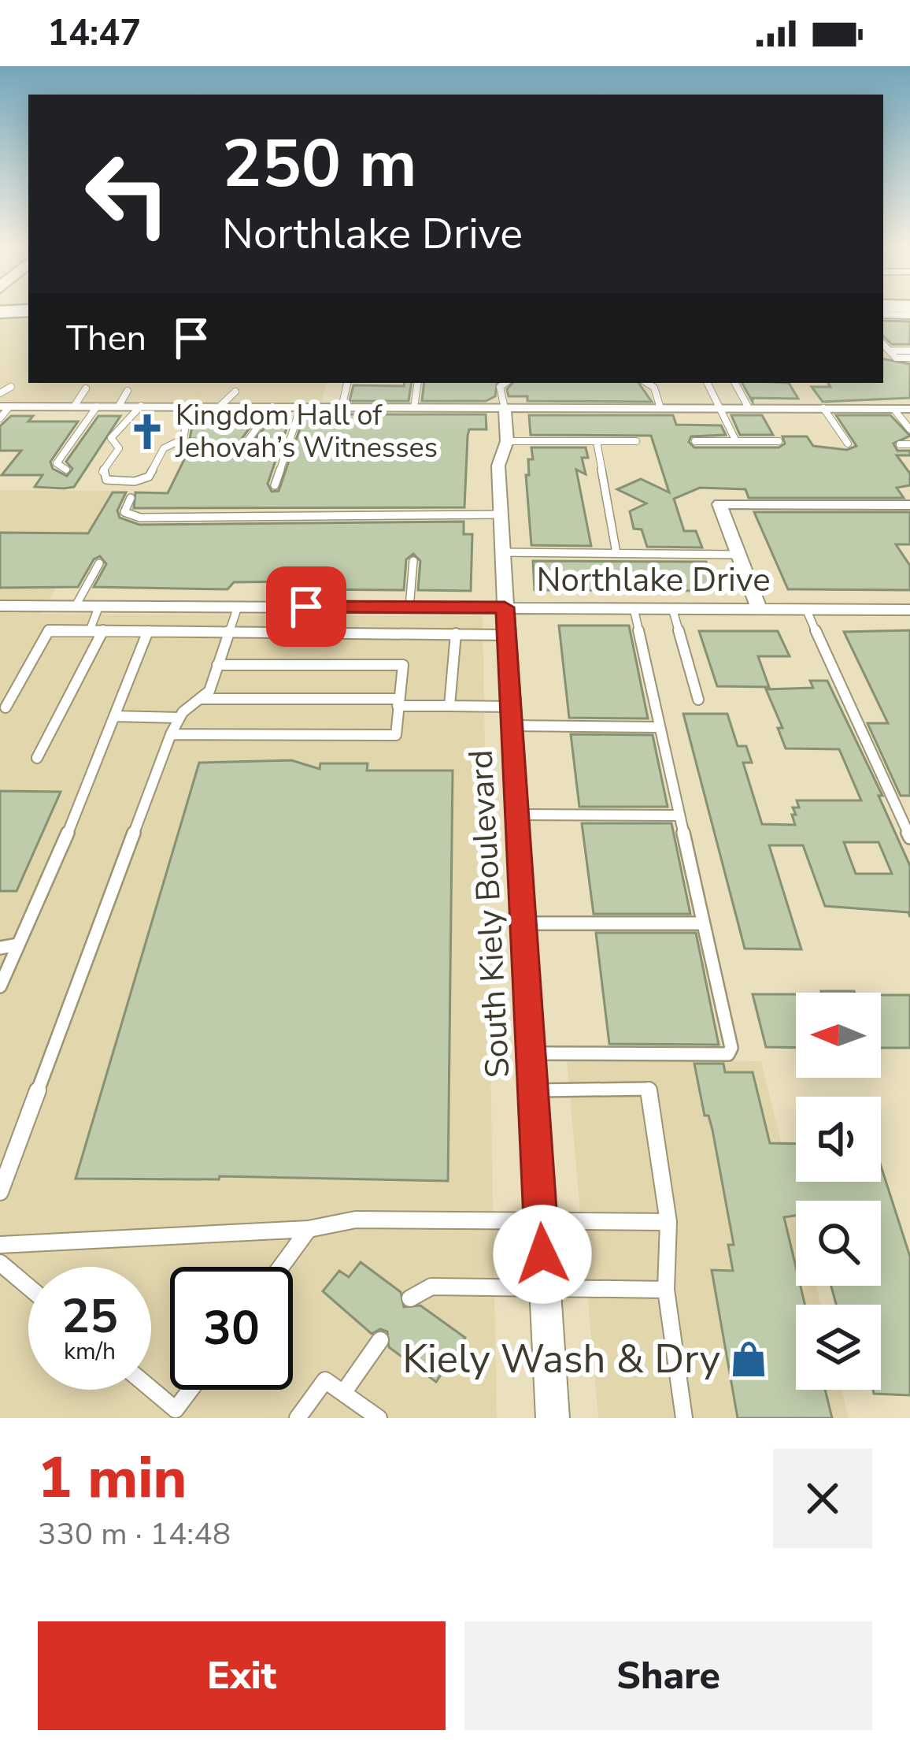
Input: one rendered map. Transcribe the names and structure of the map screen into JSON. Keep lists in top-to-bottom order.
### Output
{
  "streets": {
    "street": ["Northlake Drive", "South Kiely Boulevard"]
  },
  "crossings": [
    ["Northlake Drive", "South Kiely Boulevard"]
  ],
  "places": {
    "church": ["Kingdom Hall of Jehovah’s Witnesses"],
    "shop": ["Kiely Wash & Dry"]
  },
  "north": "left",
  "page": {
    "status": "14:47",
    "turn": ["250 m", "Northlake Drive"],
    "then": "Then",
    "speed": "25 km/h",
    "limit": "30",
    "heading": ["1 min", "330 m · 14:48"],
    "buttons": ["Exit", "Share"]
  }
}
